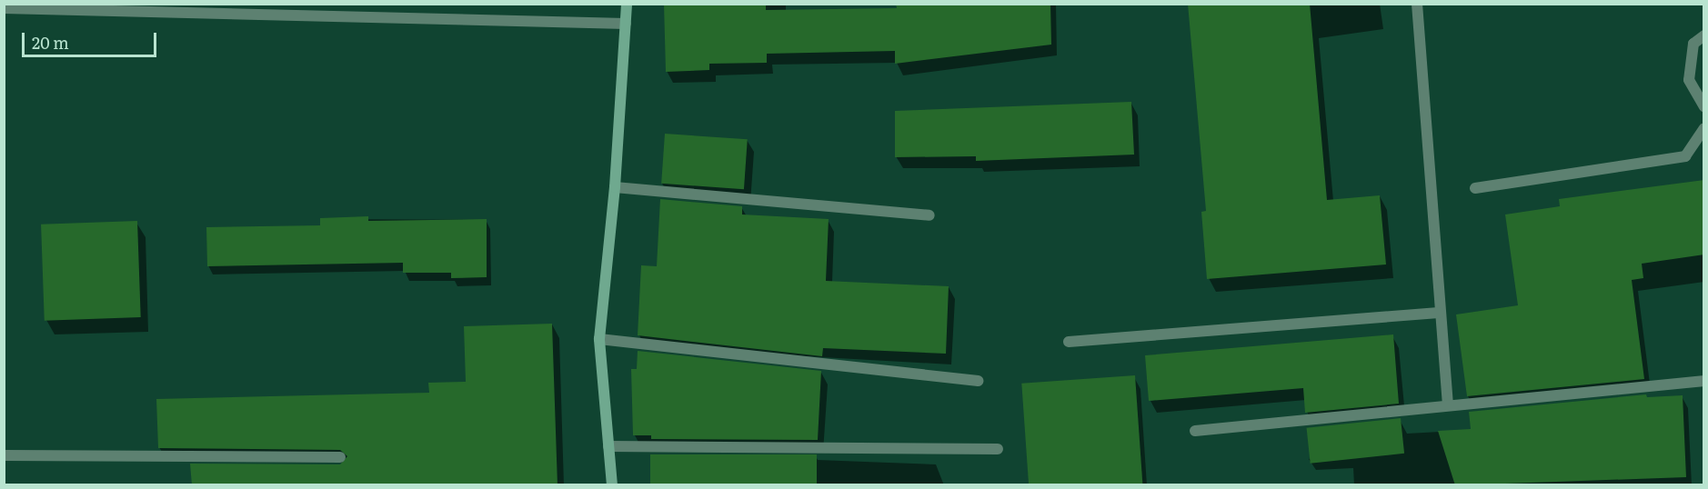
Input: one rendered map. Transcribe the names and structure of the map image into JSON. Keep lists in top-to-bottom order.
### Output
{
  "scale_bar": "20 m"
}
